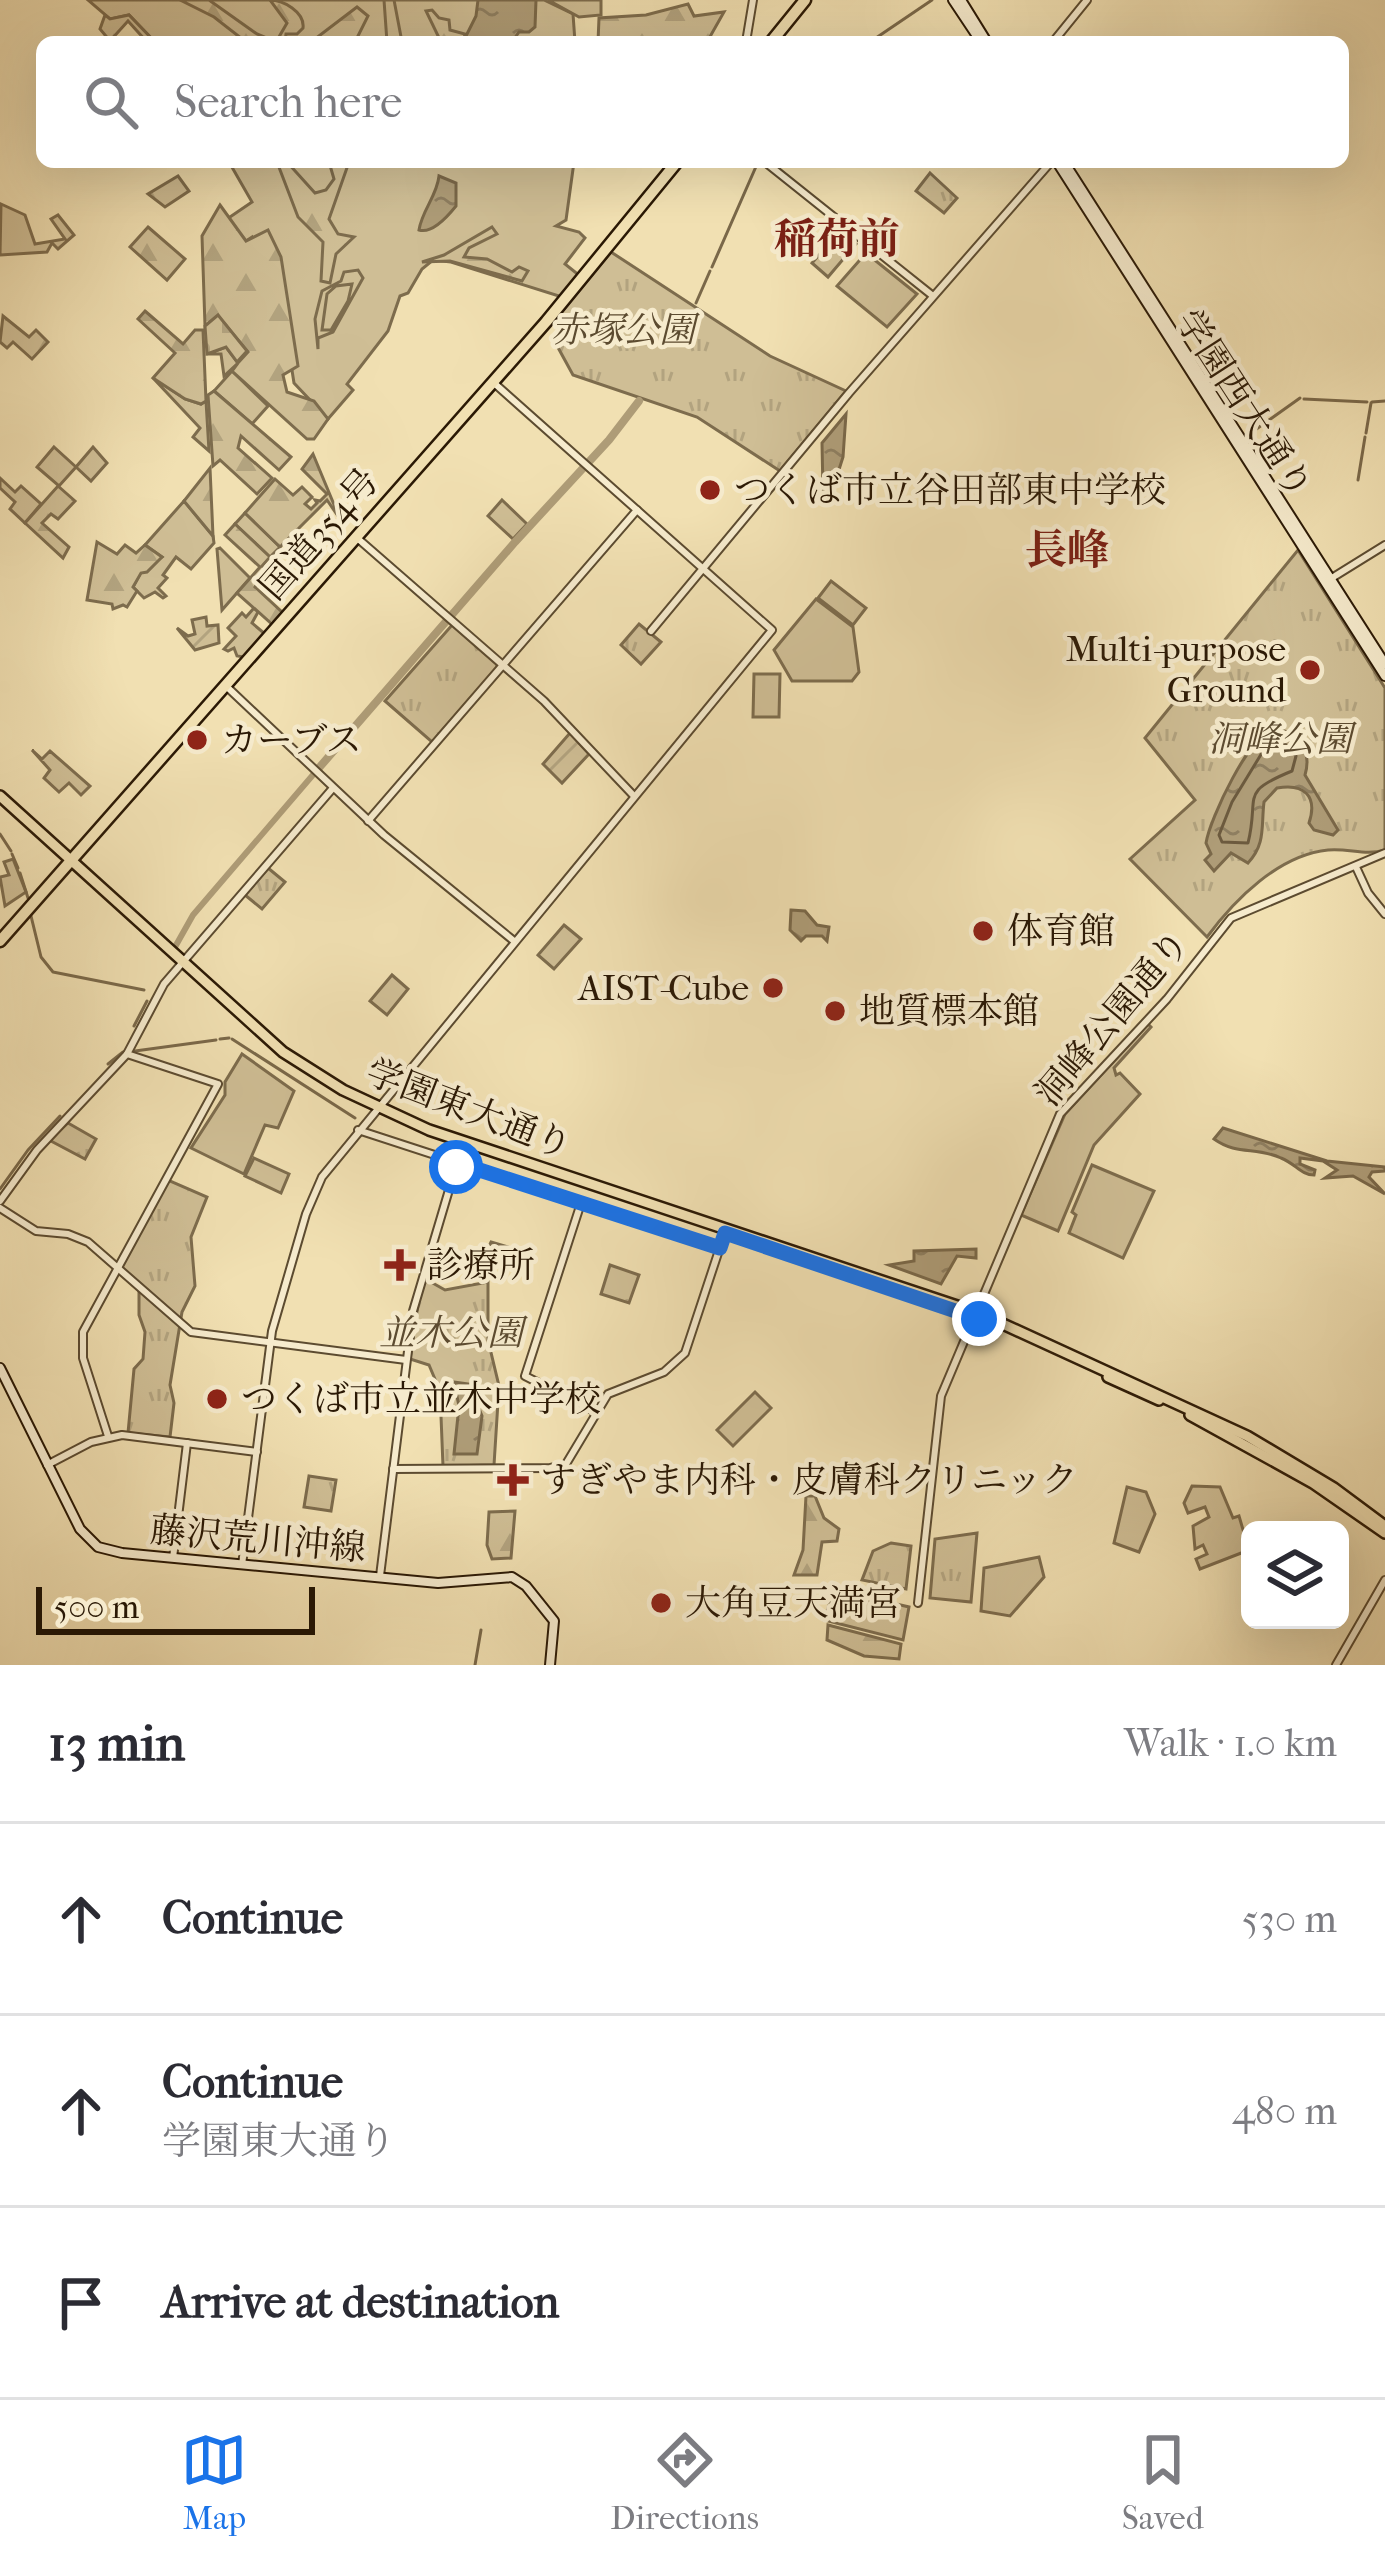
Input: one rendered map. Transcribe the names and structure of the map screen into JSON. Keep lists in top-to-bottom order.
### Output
{
  "streets": {
    "highway": ["国道354号"],
    "main road": ["学園西大通り", "学園東大通り", "藤沢荒川沖線"],
    "street": ["洞峰公園通り"]
  },
  "crossings": [
    ["国道354号", "学園東大通り"],
    ["洞峰公園通り", "学園東大通り"]
  ],
  "districts": ["稲荷前", "長峰"],
  "parks": ["赤塚公園", "洞峰公園", "並木公園"],
  "places": {
    "other": [
      "つくば市立谷田部東中学校",
      "Multi-purpose Ground",
      "カーブス",
      "体育館",
      "AIST-Cube",
      "地質標本館",
      "つくば市立並木中学校",
      "大角豆天満宮"
    ],
    "health": ["診療所", "すぎやま内科・皮膚科クリニック"]
  },
  "scale_bar": "500 m",
  "page": {
    "search": "Search here",
    "scale": "500 m",
    "heading": ["13 min", "Walk · 1.0 km"],
    "list": [
      ["Continue", "530 m"],
      ["Continue", "学園東大通り", "480 m"],
      "Arrive at destination"
    ],
    "nav": ["Map", "Directions", "Saved"]
  }
}
